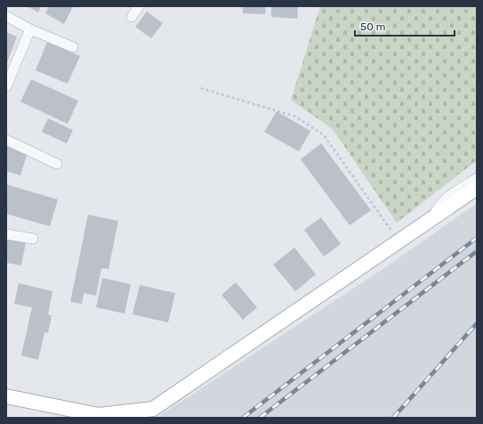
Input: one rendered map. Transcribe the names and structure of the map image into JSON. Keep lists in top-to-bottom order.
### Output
{
  "scale_bar": "50 m"
}
